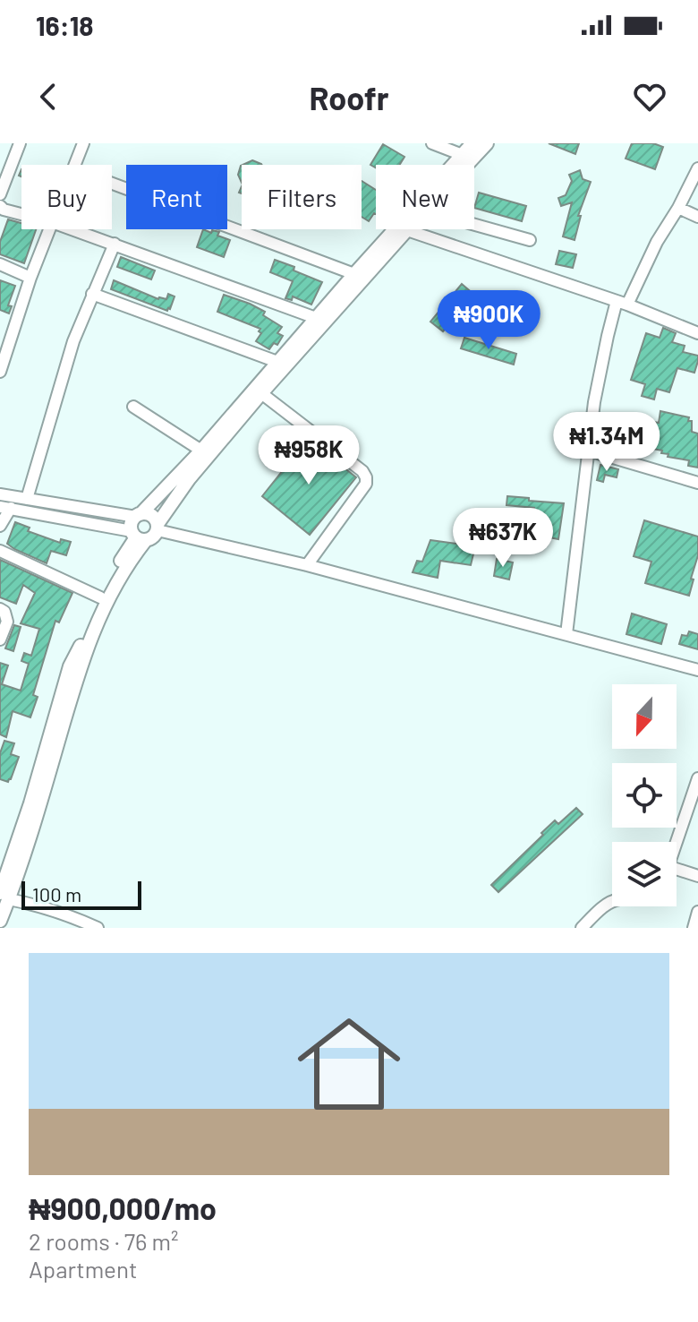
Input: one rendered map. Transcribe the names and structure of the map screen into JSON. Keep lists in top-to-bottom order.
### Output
{
  "scale_bar": "100 m",
  "north": "bottom",
  "page": {
    "status": "16:18",
    "header": "Roofr",
    "chip": [
      "Buy",
      "Rent",
      "Filters",
      "New"
    ],
    "price": [
      "₦900K",
      "₦1.34M",
      "₦958K",
      "₦637K"
    ],
    "scale": "100 m",
    "list": [
      {
        "name": "₦900,000/mo",
        "note": "2 rooms · 76 m² · Apartment"
      }
    ]
  }
}
